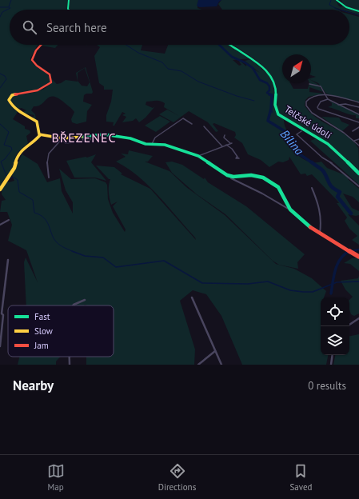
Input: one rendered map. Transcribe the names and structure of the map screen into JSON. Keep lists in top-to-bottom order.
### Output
{
  "streets": {
    "street": ["Telčské údolí"]
  },
  "districts": ["BŘEZENEC"],
  "water": ["Bílina"],
  "legend": ["Fast", "Slow", "Jam"],
  "north": "top right",
  "page": {
    "search": "Search here",
    "heading": ["Nearby", "0 results"],
    "nav": ["Map", "Directions", "Saved"]
  }
}
